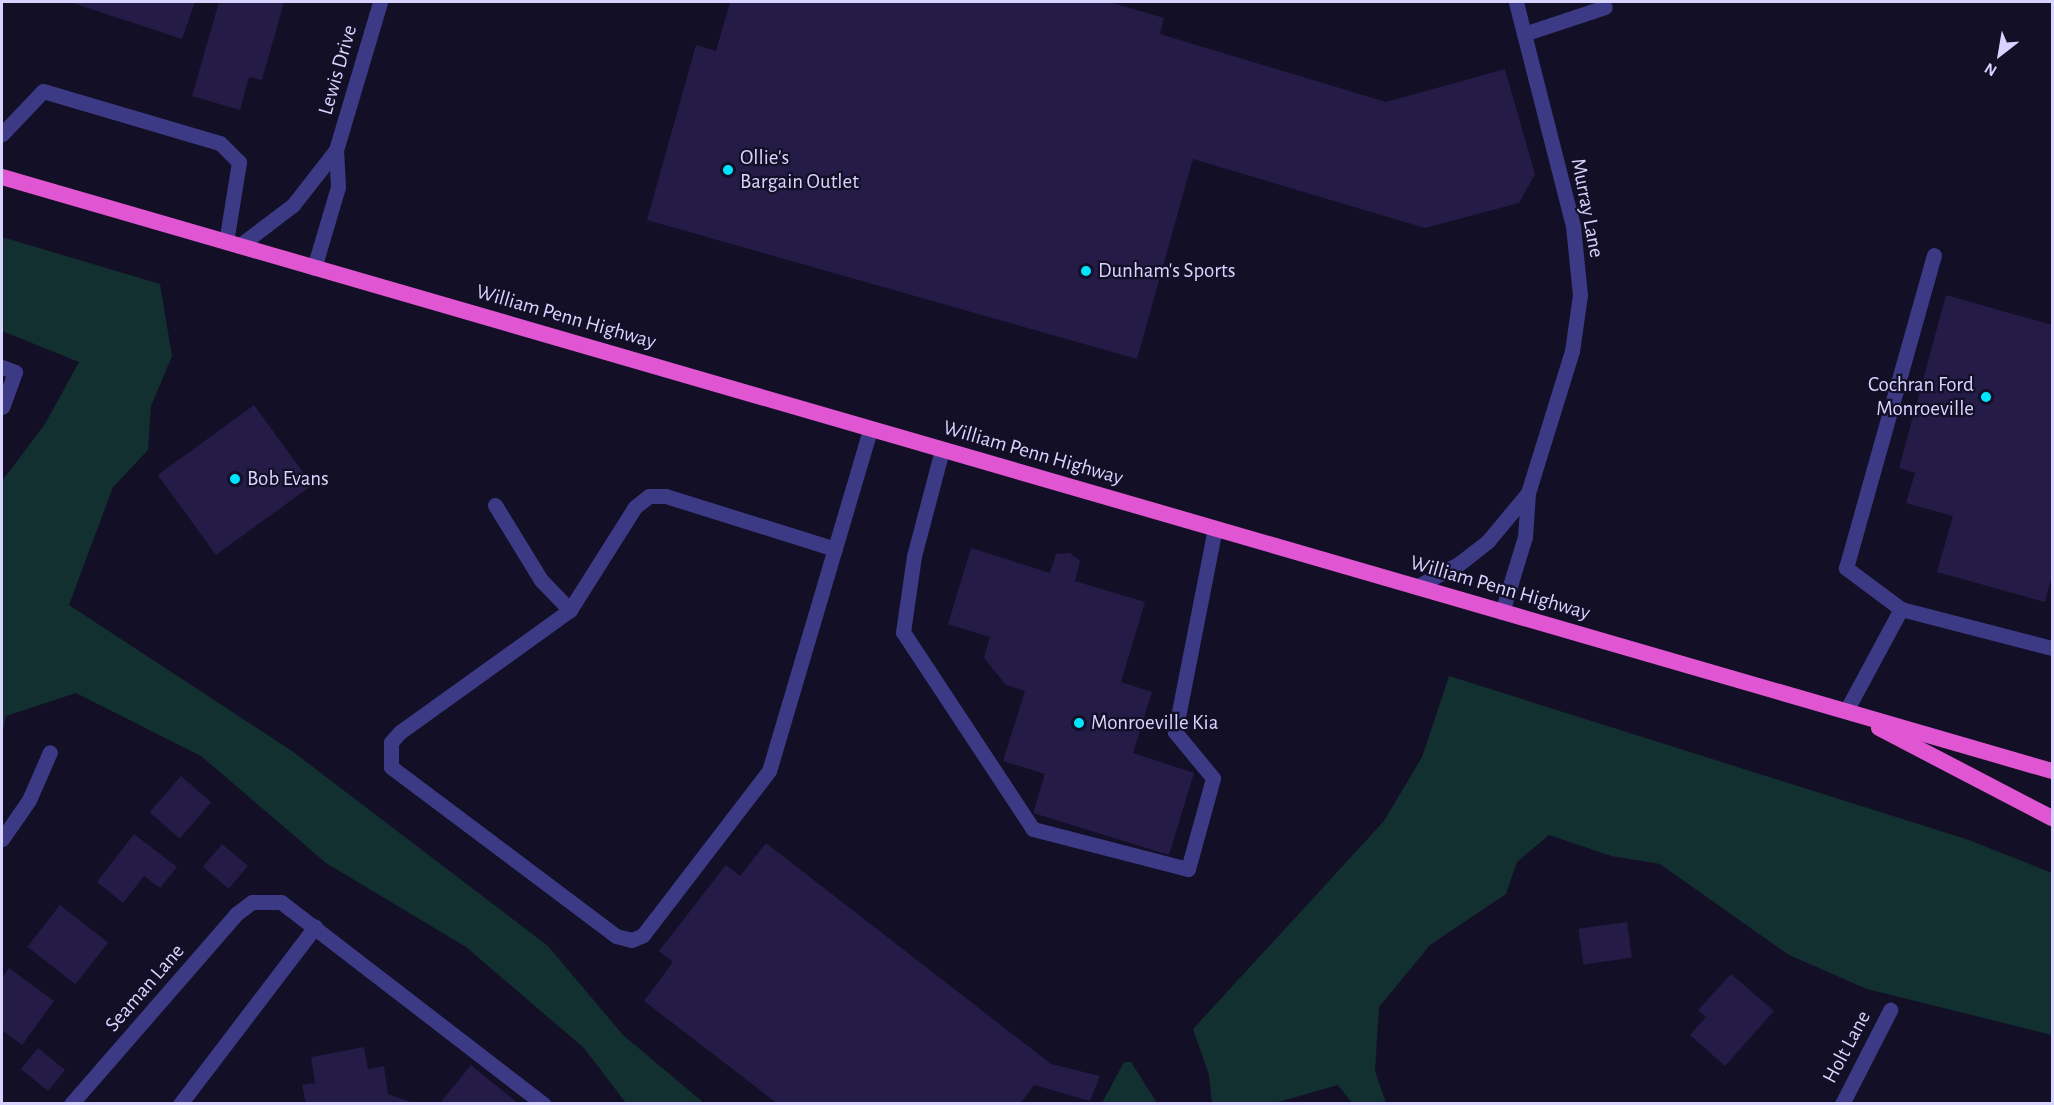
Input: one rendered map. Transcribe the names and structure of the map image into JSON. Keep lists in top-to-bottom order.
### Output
{
  "streets": {
    "highway": ["William Penn Highway"],
    "street": [
      "Lewis Drive",
      "Murray Lane",
      "Seaman Lane",
      "Holt Lane"
    ]
  },
  "crossings": [
    ["Lewis Drive", "William Penn Highway"],
    ["Murray Lane", "William Penn Highway"]
  ],
  "places": [
    "Ollie's Bargain Outlet",
    "Dunham's Sports",
    "Cochran Ford Monroeville",
    "Bob Evans",
    "Monroeville Kia"
  ],
  "north": "bottom left"
}
